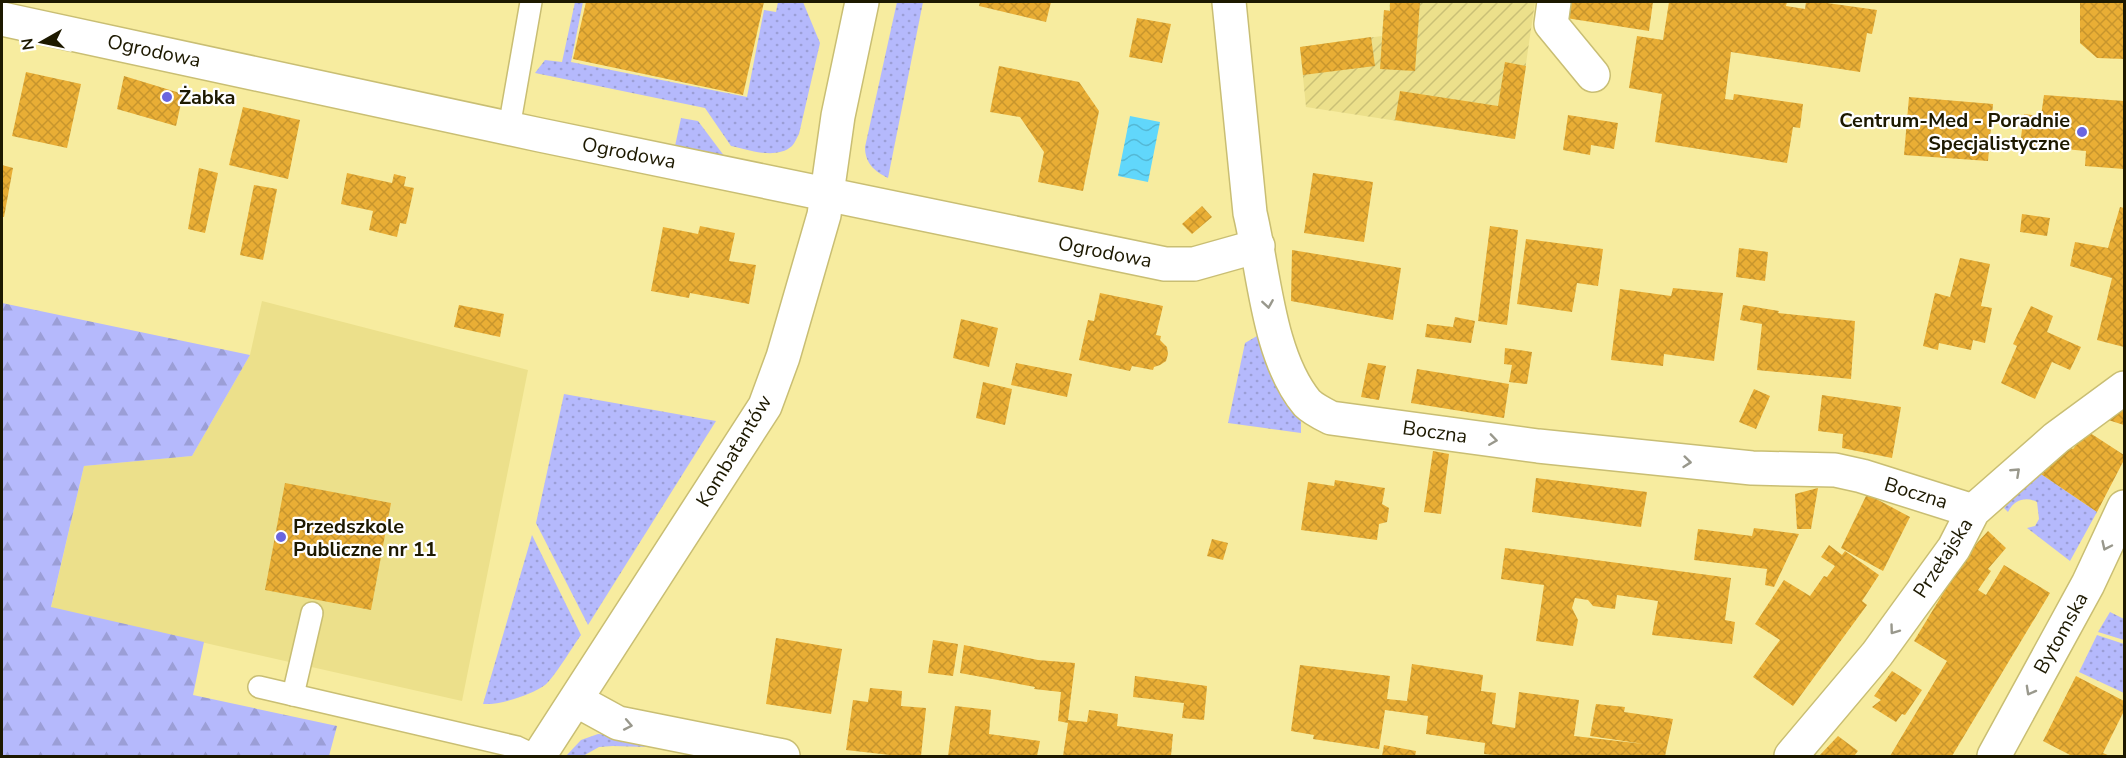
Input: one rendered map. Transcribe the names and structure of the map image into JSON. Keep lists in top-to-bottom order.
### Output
{
  "streets": {
    "street": [
      "Ogrodowa",
      "Boczna",
      "Kombatantów",
      "Przełajska",
      "Bytomska"
    ]
  },
  "crossings": [
    ["Ogrodowa", "Boczna"],
    ["Ogrodowa", "Kombatantów"],
    ["Boczna", "Przełajska"]
  ],
  "one_way": ["Boczna", "Bytomska"],
  "places": ["Żabka", "Centrum-Med - Poradnie Specjalistyczne", "Przedszkole Publiczne nr 11"],
  "north": "left"
}
